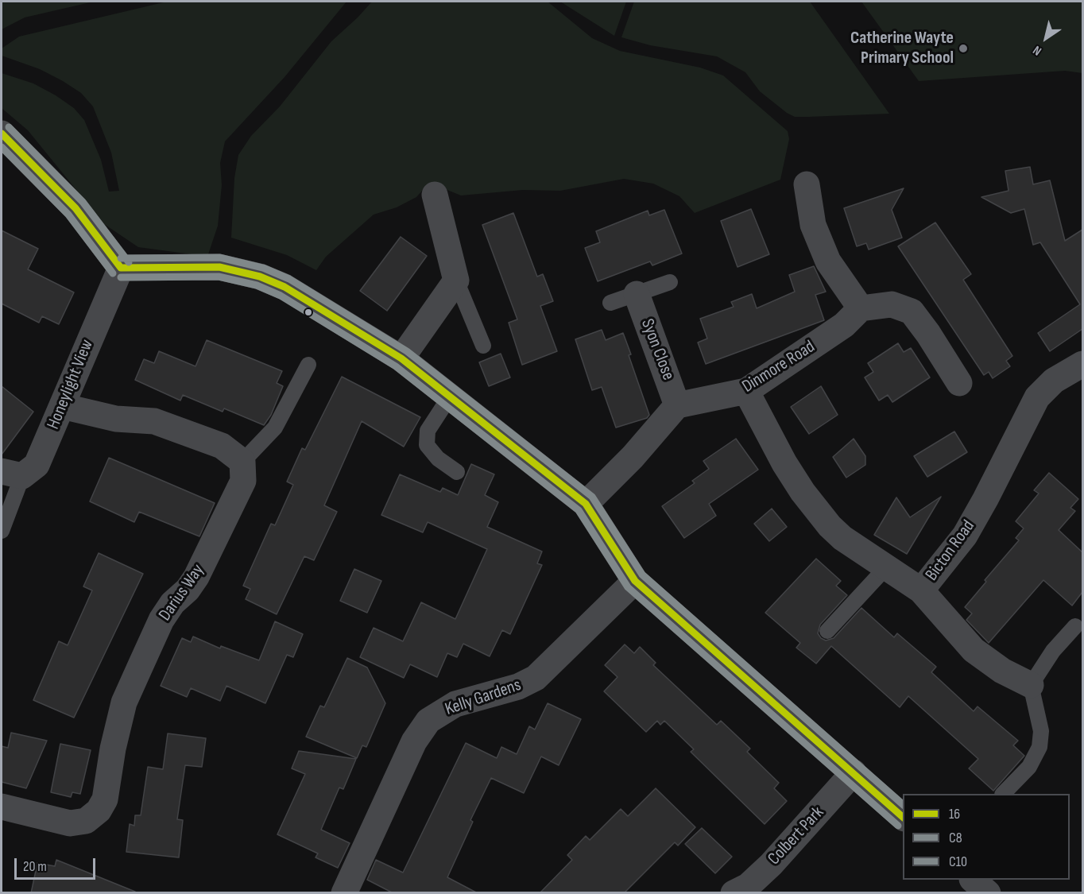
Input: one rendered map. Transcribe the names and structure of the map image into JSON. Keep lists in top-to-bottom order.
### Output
{
  "streets": {
    "street": [
      "Syon Close",
      "Dinmore Road",
      "Honeylight View",
      "Bicton Road",
      "Darius Way",
      "Kelly Gardens",
      "Colbert Park"
    ]
  },
  "crossings": [
    ["Syon Close", "Dinmore Road"],
    ["Dinmore Road", "Bicton Road"]
  ],
  "places": ["Catherine Wayte Primary School"],
  "lines": ["transit line C10", "transit line 16", "transit line C8"],
  "legend": ["16", "C8", "C10"],
  "scale_bar": "20 m",
  "north": "bottom left"
}
